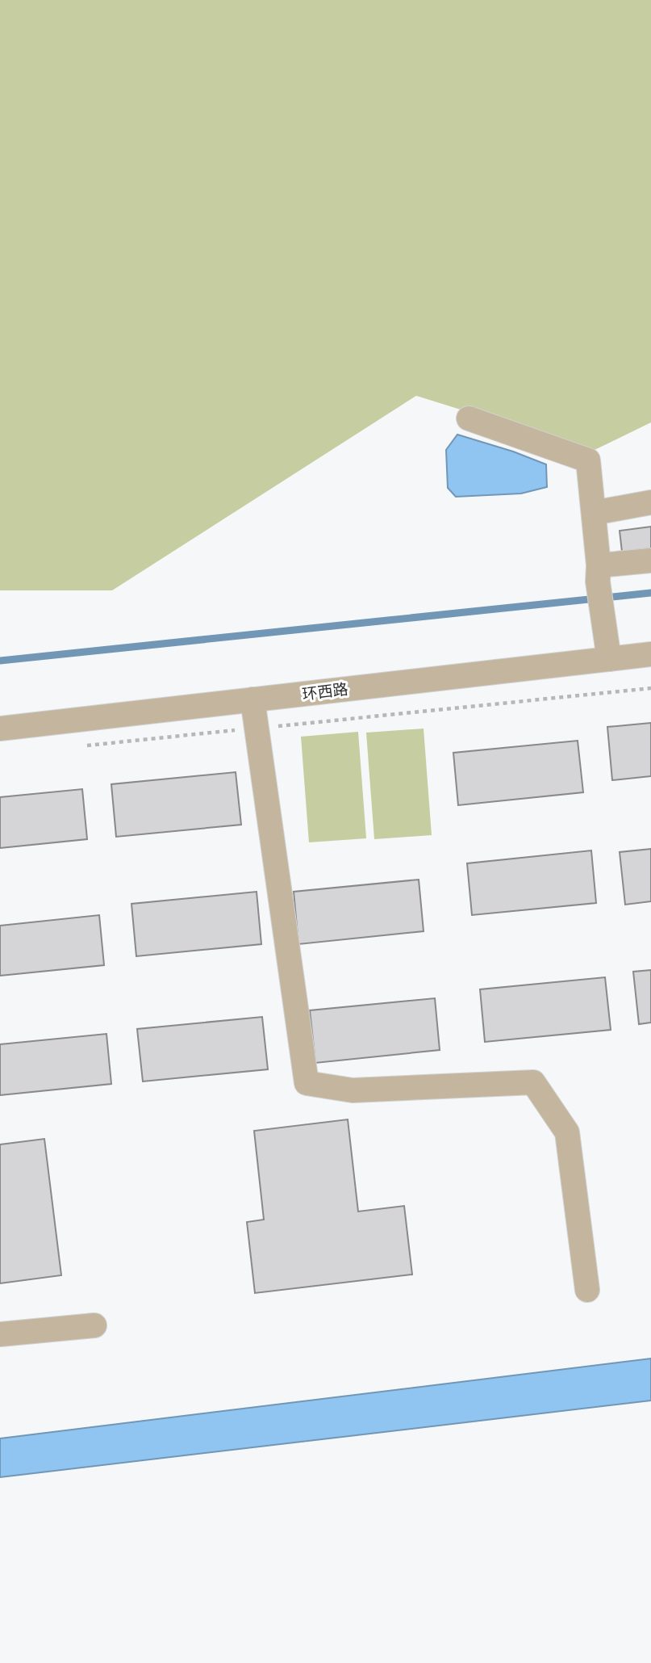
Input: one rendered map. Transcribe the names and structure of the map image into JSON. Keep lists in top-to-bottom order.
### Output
{
  "streets": {
    "street": ["环西路"]
  }
}
